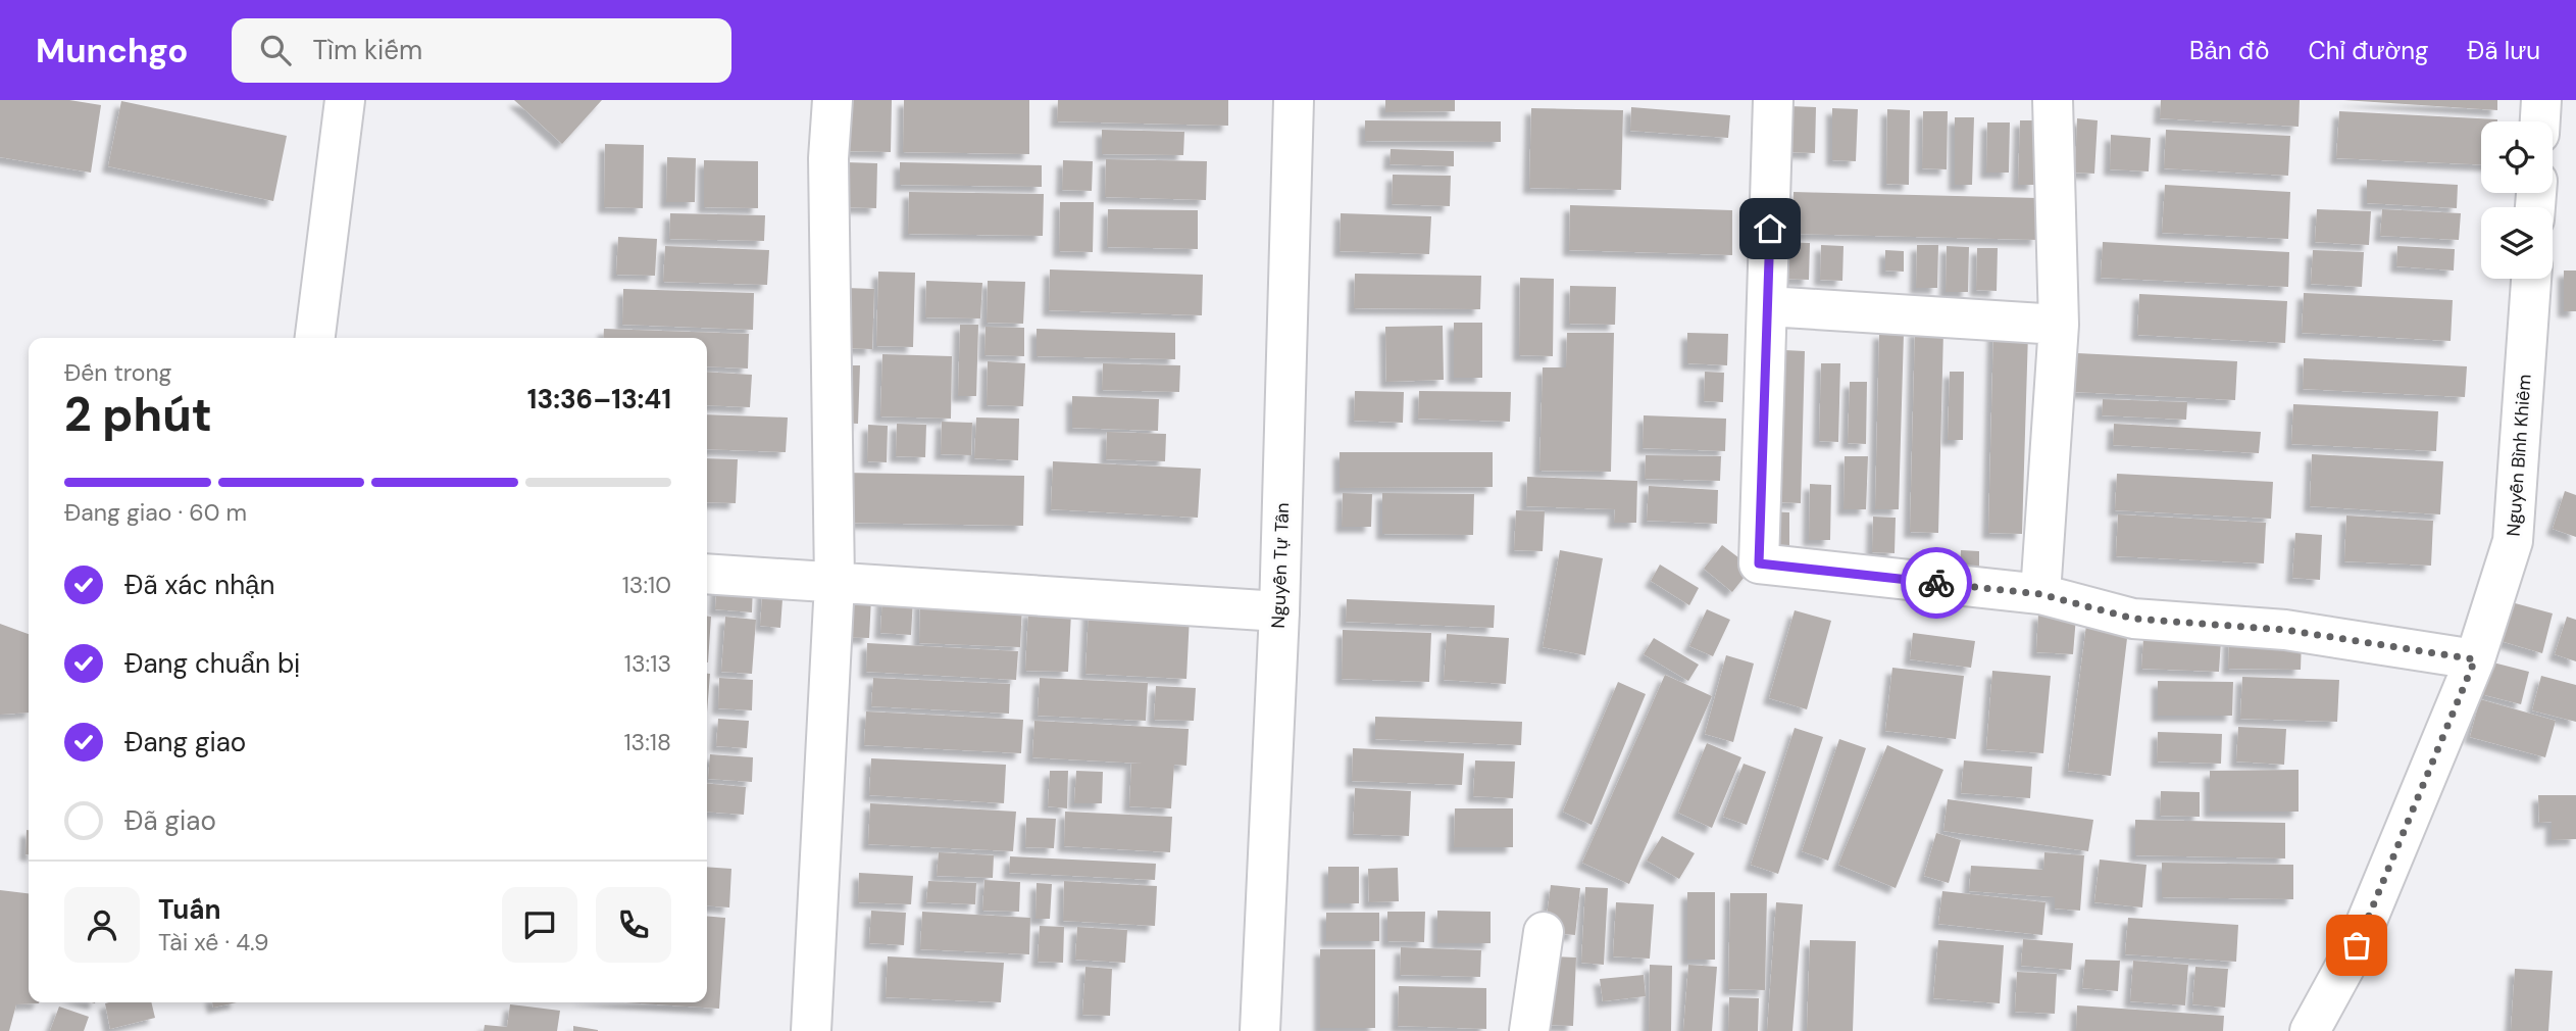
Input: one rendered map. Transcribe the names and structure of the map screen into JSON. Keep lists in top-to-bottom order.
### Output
{
  "streets": {
    "street": ["Nguyễn Bình Khiêm", "Nguyễn Tự Tân"]
  },
  "page": {
    "header": "Munchgo",
    "search": "Tìm kiếm",
    "nav": ["Bản đồ", "Chỉ đường", "Đã lưu"],
    "heading": ["2 phút", "Đến trong", "13:36–13:41"],
    "panel": ["Tuấn", "Tài xế · 4.9"],
    "bar": "Đang giao · 60 m",
    "list": [
      ["Đã xác nhận", "13:10"],
      ["Đang chuẩn bị", "13:13"],
      ["Đang giao", "13:18"],
      "Đã giao"
    ]
  }
}
